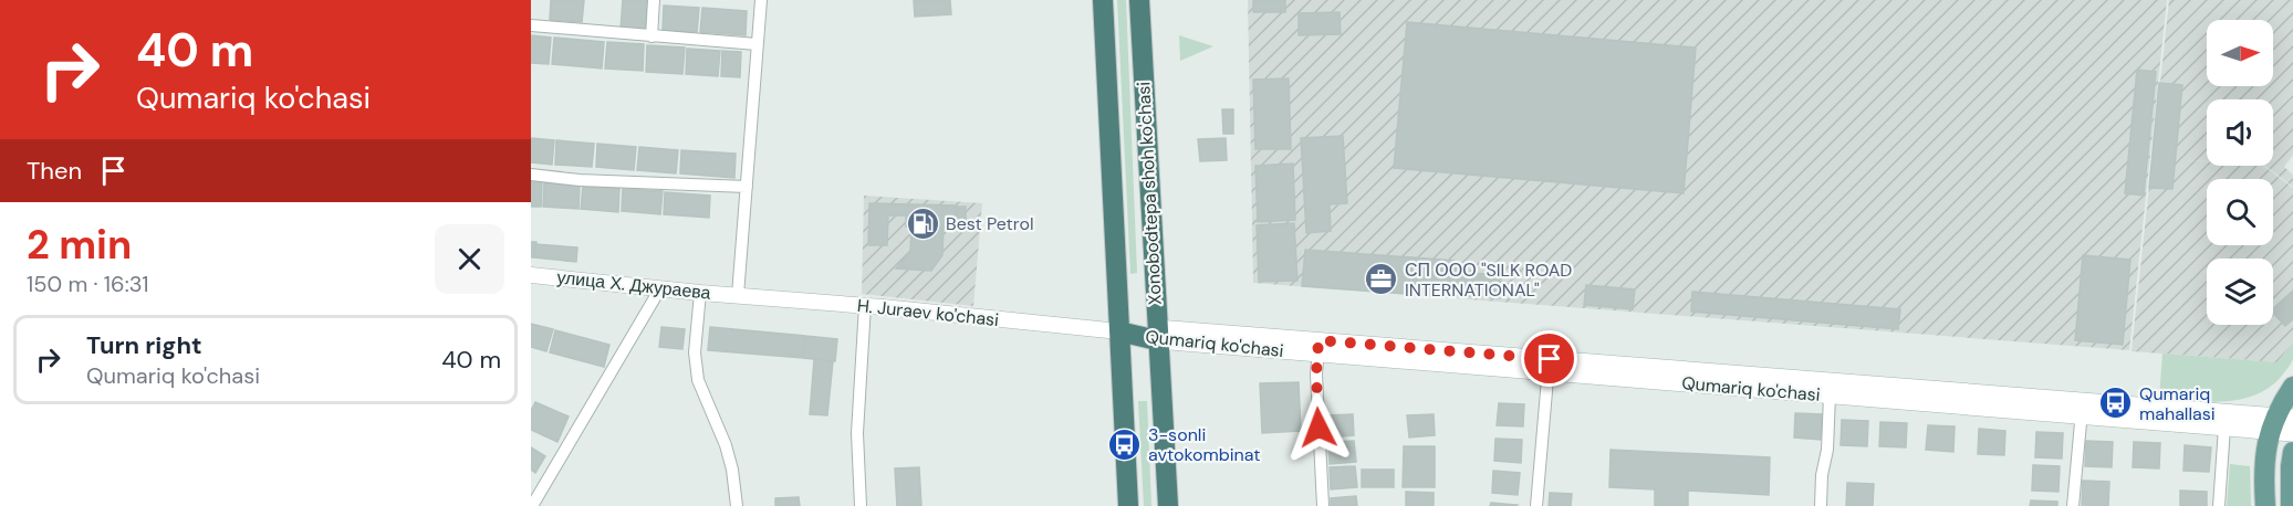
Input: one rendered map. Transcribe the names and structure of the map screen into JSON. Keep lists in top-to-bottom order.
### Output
{
  "streets": {
    "highway": ["Xonobodtepa shoh ko'chasi", "Qumariq ko'chasi"],
    "street": ["улица Х. Джураева", "H. Juraev ko'chasi"]
  },
  "crossings": [
    ["Xonobodtepa shoh ko'chasi", "H. Juraev ko'chasi"],
    ["Xonobodtepa shoh ko'chasi", "Qumariq ko'chasi"],
    ["улица Х. Джураева", "H. Juraev ko'chasi"],
    ["H. Juraev ko'chasi", "Qumariq ko'chasi"]
  ],
  "places": {
    "fuel station": ["Best Petrol"],
    "office": ["СП ООО \"SILK ROAD INTERNATIONAL\""],
    "bus stop": ["Qumariq mahallasi", "3-sonli avtokombinat"]
  },
  "north": "right",
  "page": {
    "turn": ["40 m", "Qumariq ko'chasi"],
    "then": "Then",
    "heading": ["2 min", "150 m · 16:31"],
    "list": [
      {
        "name": "Turn right",
        "note": "Qumariq ko'chasi",
        "value": "40 m"
      }
    ]
  }
}
